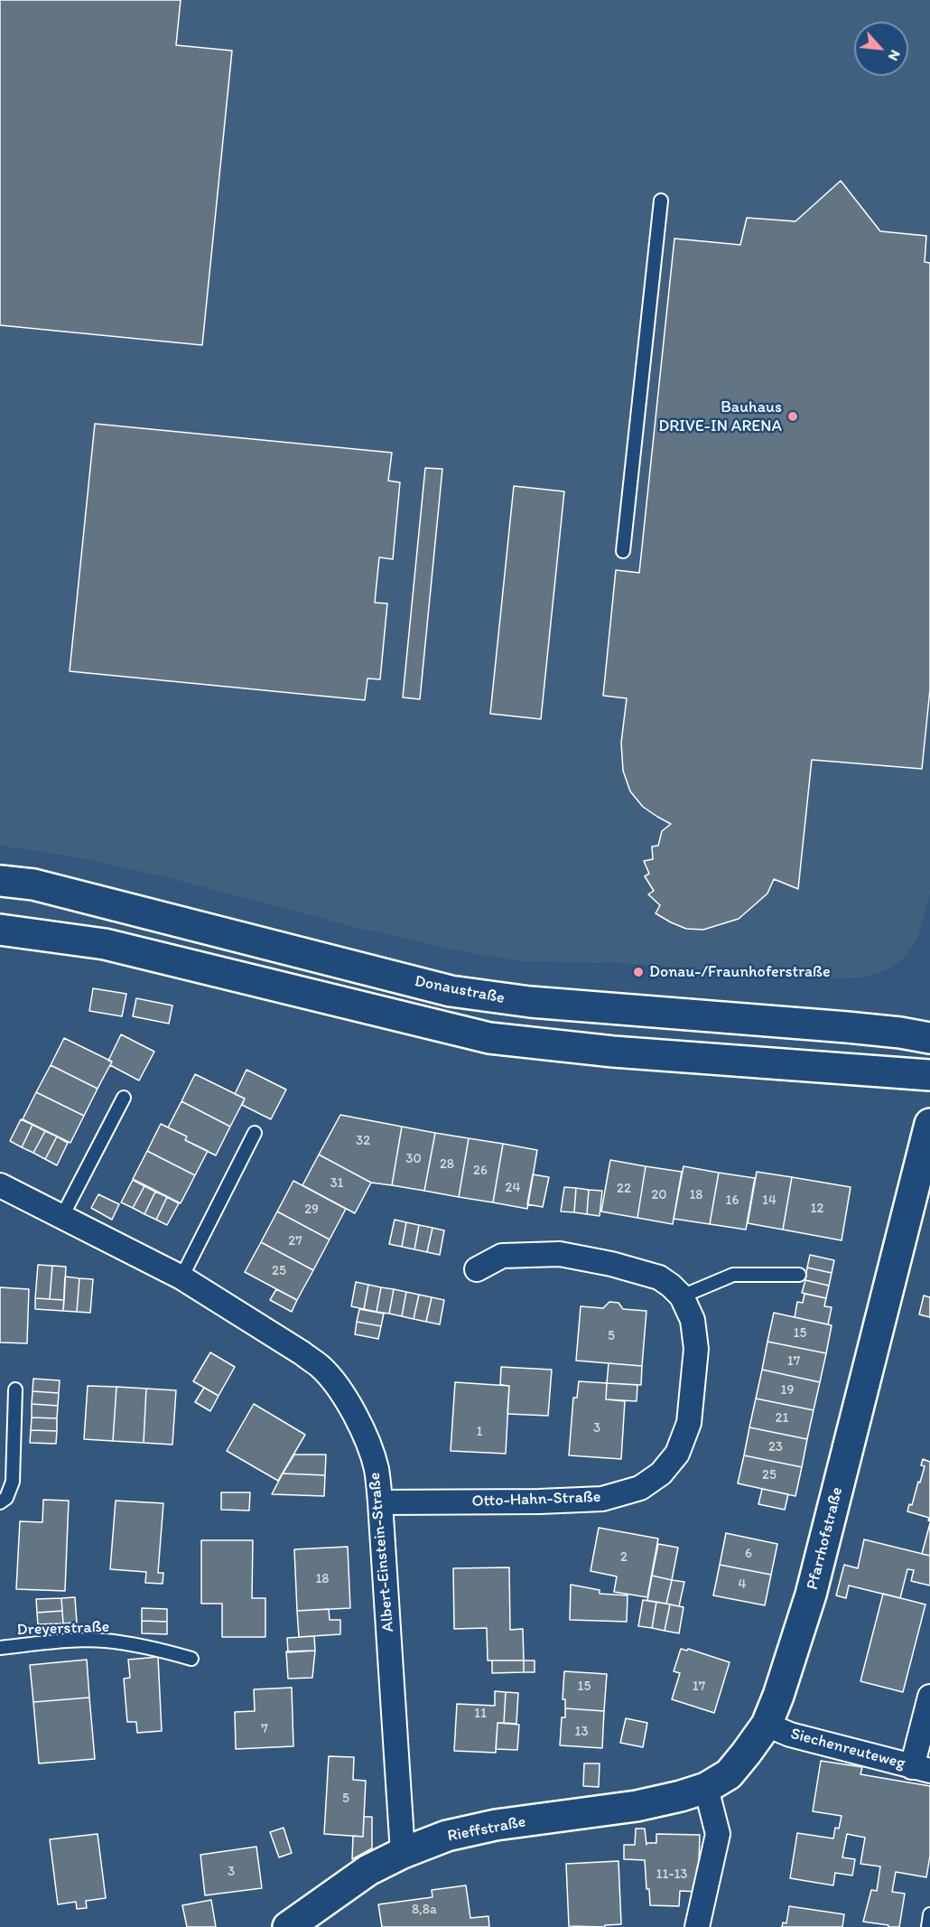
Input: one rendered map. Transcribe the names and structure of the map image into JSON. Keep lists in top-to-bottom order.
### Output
{
  "streets": {
    "street": [
      "Donaustraße",
      "Otto-Hahn-Straße",
      "Pfarrhofstraße",
      "Albert-Einstein-Straße",
      "Siechenreuteweg",
      "Rieffstraße"
    ],
    "lane": ["Dreyerstraße"]
  },
  "crossings": [
    ["Otto-Hahn-Straße", "Albert-Einstein-Straße"],
    ["Pfarrhofstraße", "Siechenreuteweg"],
    ["Pfarrhofstraße", "Rieffstraße"],
    ["Albert-Einstein-Straße", "Rieffstraße"]
  ],
  "places": ["Bauhaus DRIVE-IN ARENA", "Donau-/Fraunhoferstraße"],
  "house_numbers": [
    "32",
    "30",
    "28",
    "26",
    "31",
    "24",
    "22",
    "20",
    "18",
    "16",
    "14",
    "12",
    "29",
    "27",
    "25",
    "15",
    "5",
    "17",
    "19",
    "21",
    "3",
    "1",
    "23",
    "25",
    "6",
    "2",
    "18",
    "4",
    "15",
    "17",
    "11",
    "7",
    "13",
    "5",
    "3",
    "11-13",
    "8,8a"
  ],
  "north": "bottom right"
}
